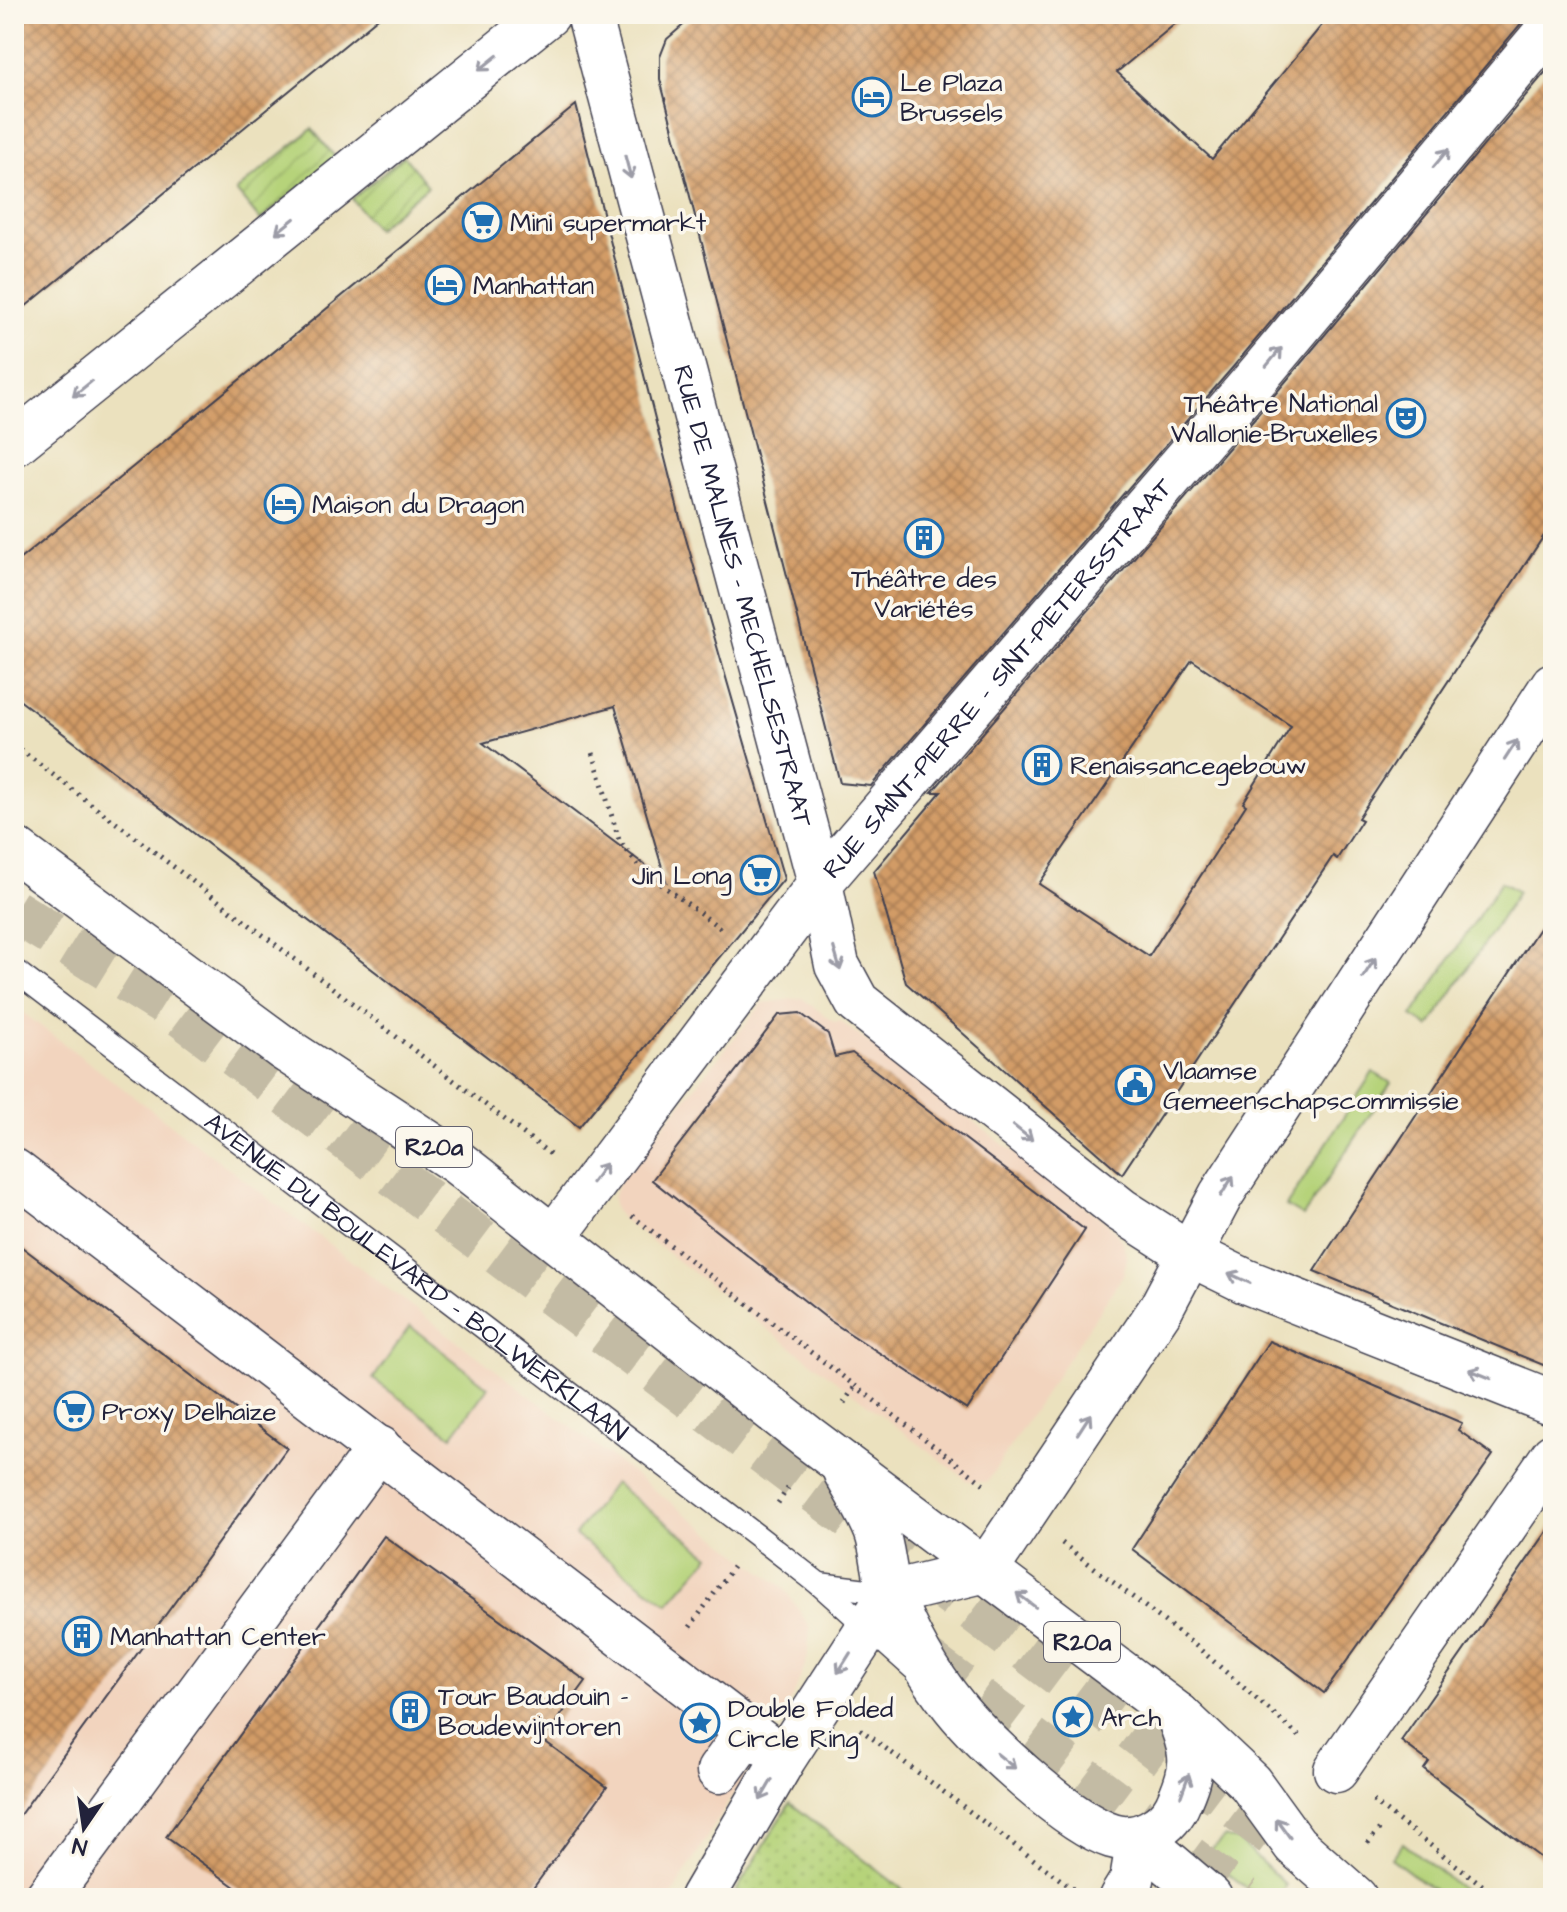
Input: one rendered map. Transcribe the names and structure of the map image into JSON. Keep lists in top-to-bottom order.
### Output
{
  "streets": {
    "street": ["RUE DE MALINES - MECHELSESTRAAT", "RUE SAINT-PIERRE - SINT-PIETERSSTRAAT", "R20a"],
    "lane": ["AVENUE DU BOULEVARD - BOLWERKLAAN"]
  },
  "crossings": [
    ["RUE DE MALINES - MECHELSESTRAAT", "RUE SAINT-PIERRE - SINT-PIETERSSTRAAT"],
    ["RUE SAINT-PIERRE - SINT-PIETERSSTRAAT", "R20a"]
  ],
  "one_way": ["RUE SAINT-PIERRE - SINT-PIETERSSTRAAT"],
  "places": {
    "hotel": ["Le Plaza Brussels", "Manhattan", "Maison du Dragon"],
    "supermarket": ["Mini supermarkt", "Jin Long", "Proxy Delhaize"],
    "theatre": ["Théâtre National Wallonie-Bruxelles"],
    "building": [
      "Théâtre des Variétés",
      "Renaissancegebouw",
      "Manhattan Center",
      "Tour Baudouin - Boudewijntoren"
    ],
    "public building": ["Vlaamse Gemeenschapscommissie"],
    "place": ["Arch", "Double Folded Circle Ring"]
  },
  "north": "bottom"
}
